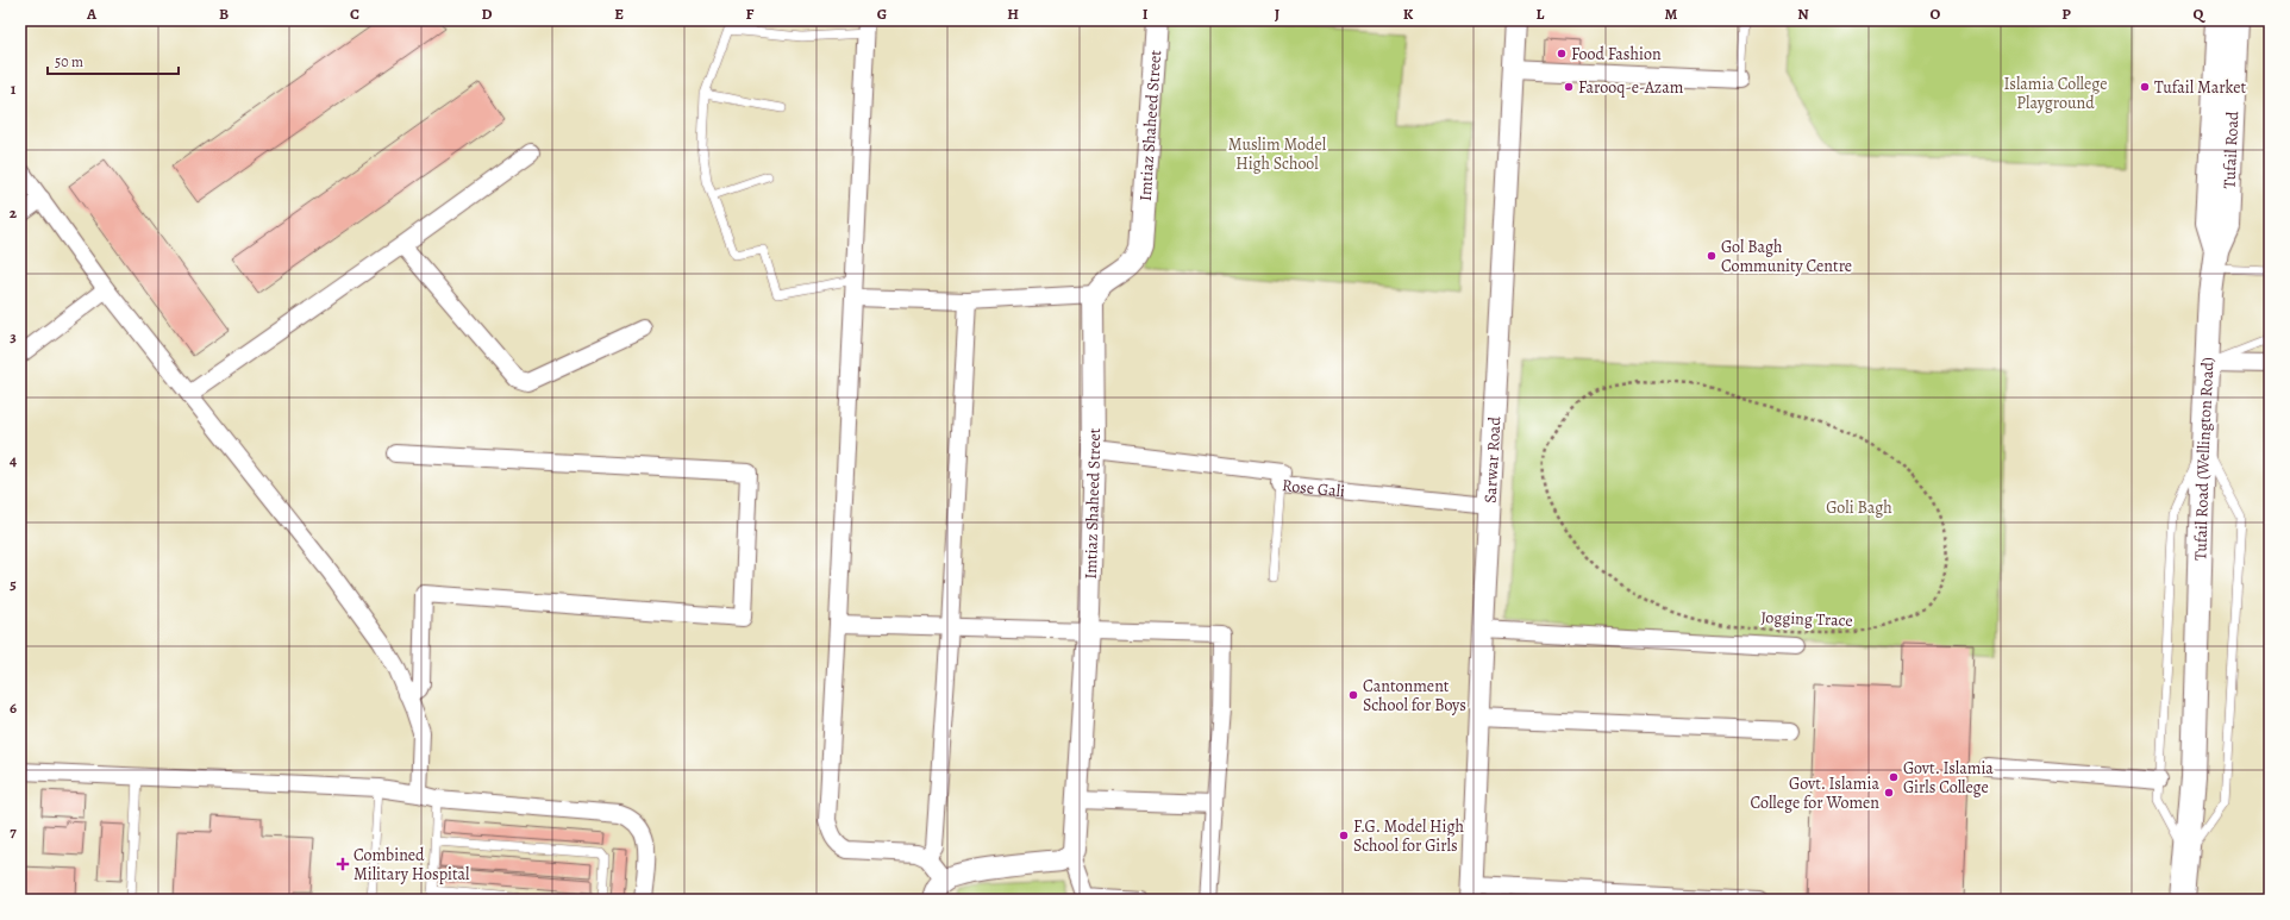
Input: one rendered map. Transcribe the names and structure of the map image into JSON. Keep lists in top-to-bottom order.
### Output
{
  "streets": {
    "main road": ["Tufail Road", "Tufail Road (Wellington Road)"],
    "street": ["Imtiaz Shaheed Street", "Sarwar Road", "Rose Gali"],
    "path": ["Jogging Trace"]
  },
  "crossings": [
    ["Imtiaz Shaheed Street", "Rose Gali"],
    ["Tufail Road", "Tufail Road (Wellington Road)"],
    ["Sarwar Road", "Rose Gali"]
  ],
  "parks": ["Islamia College Playground", "Muslim Model High School", "Goli Bagh"],
  "places": {
    "other": [
      "Food Fashion",
      "Farooq-e-Azam",
      "Tufail Market",
      "Gol Bagh Community Centre",
      "Cantonment School for Boys",
      "Govt. Islamia Girls College",
      "Govt. Islamia College for Women",
      "F.G. Model High School for Girls"
    ],
    "health": ["Combined Military Hospital"]
  },
  "scale_bar": "50 m",
  "grid": {
    "columns": [
      "A",
      "B",
      "C",
      "D",
      "E",
      "F",
      "G",
      "H",
      "I",
      "J",
      "K",
      "L",
      "M",
      "N",
      "O",
      "P",
      "Q"
    ],
    "rows": [
      "1",
      "2",
      "3",
      "4",
      "5",
      "6",
      "7"
    ]
  }
}
